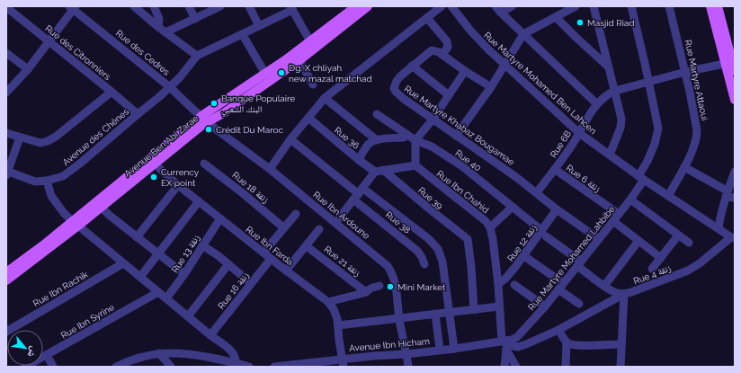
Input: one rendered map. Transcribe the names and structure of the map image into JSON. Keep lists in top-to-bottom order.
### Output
{
  "streets": {
    "main road": ["Avenue Ben Abi Zarae"],
    "street": [
      "Rue des Citronniers",
      "Rue des Cedres",
      "Rue Martyre Attaoui",
      "Rue Martyre Mohamed Ben Lahcen",
      "Rue Martyre Khabaz Bougamae",
      "Avenue des Chênes",
      "Rue 36",
      "Rue 6B",
      "Rue 40",
      "Rue 6 زنقة",
      "Rue 18 زنقة",
      "Rue Ibn Chahid",
      "Rue 39",
      "Rue Ibn Ardoune",
      "Rue 38",
      "Rue 12 زنقة",
      "Rue Ibn Farda",
      "Rue 13 زنقة",
      "Rue Martyre Mohamed Lahbibe",
      "Rue 21 زنقة",
      "Rue 4 زنقة",
      "Rue Ibn Rachik",
      "Rue 16 زنقة",
      "Rue Ibn Syrine",
      "Avenue Ibn Hicham"
    ]
  },
  "crossings": [
    ["Rue des Citronniers", "Avenue des Chênes"],
    ["Rue des Cedres", "Avenue des Chênes"],
    ["Rue des Cedres", "Avenue Ben Abi Zarae"],
    ["Rue des Cedres", "Rue Ibn Ardoune"],
    ["Rue Martyre Attaoui", "Rue Martyre Mohamed Ben Lahcen"],
    ["Rue Martyre Mohamed Ben Lahcen", "Rue 6B"],
    ["Rue Martyre Mohamed Ben Lahcen", "Rue Martyre Mohamed Lahbibe"],
    ["Rue Martyre Mohamed Ben Lahcen", "Rue 4 زنقة"],
    ["Rue Martyre Khabaz Bougamae", "Rue 6B"],
    ["Rue Martyre Khabaz Bougamae", "Rue 12 زنقة"],
    ["Rue Martyre Khabaz Bougamae", "Rue Martyre Mohamed Lahbibe"],
    ["Rue 6B", "Rue 6 زنقة"],
    ["Avenue Ben Abi Zarae", "Rue Ibn Ardoune"],
    ["Avenue Ben Abi Zarae", "Rue Ibn Farda"],
    ["Rue 40", "Rue 12 زنقة"],
    ["Rue 40", "Rue Martyre Mohamed Lahbibe"],
    ["Rue 6 زنقة", "Rue Martyre Mohamed Lahbibe"],
    ["Rue Ibn Ardoune", "Avenue Ibn Hicham"],
    ["Rue Ibn Farda", "Rue 13 زنقة"],
    ["Rue Ibn Farda", "Rue 16 زنقة"],
    ["Rue Ibn Farda", "Avenue Ibn Hicham"],
    ["Rue Martyre Mohamed Lahbibe", "Rue 4 زنقة"],
    ["Rue Martyre Mohamed Lahbibe", "Avenue Ibn Hicham"],
    ["Rue 4 زنقة", "Avenue Ibn Hicham"]
  ],
  "places": [
    "Masjid Riad",
    "Dg. X chliyah new mazal matchad",
    "Banque Populaire البنك الشعبي",
    "Crédit Du Maroc",
    "Currency EX point",
    "Mini Market"
  ],
  "north": "bottom right"
}
